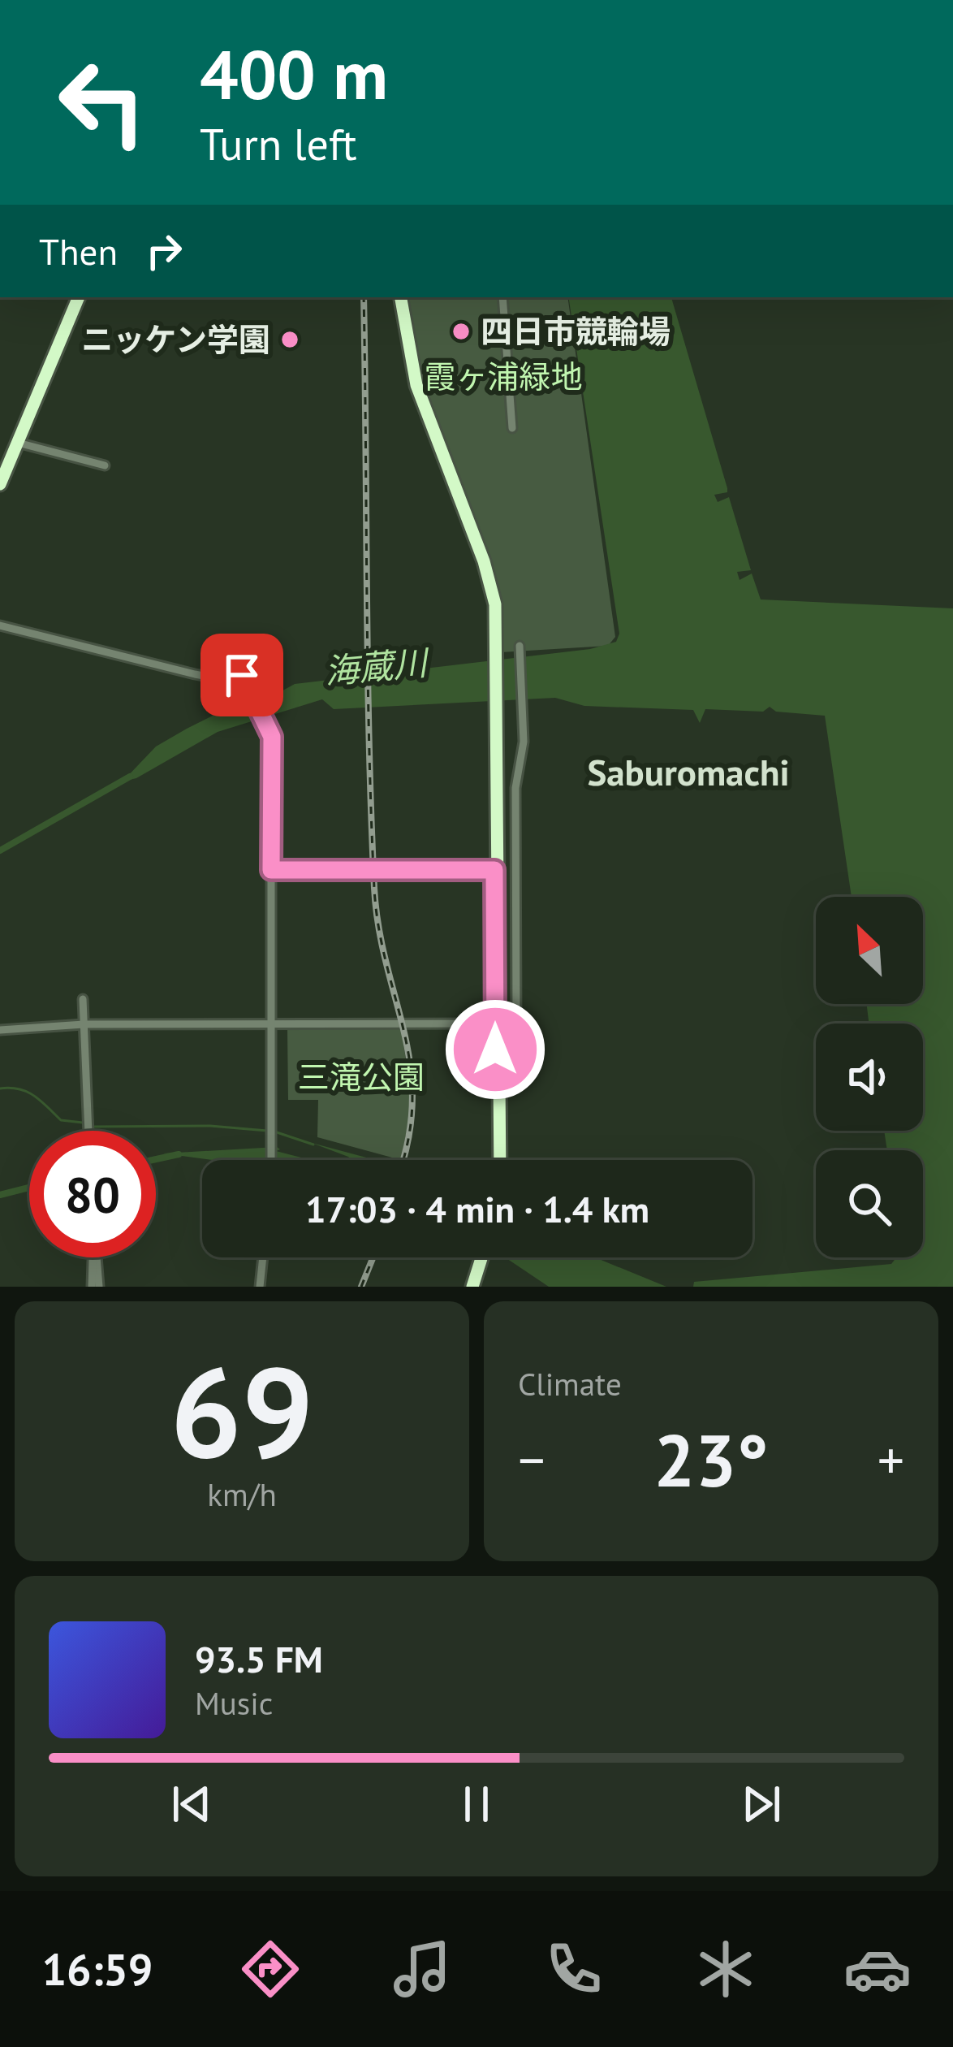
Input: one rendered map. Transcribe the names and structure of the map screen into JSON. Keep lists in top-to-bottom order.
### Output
{
  "districts": ["Saburomachi"],
  "water": ["海蔵川"],
  "parks": ["霞ヶ浦緑地", "三滝公園"],
  "places": ["四日市競輪場", "ニッケン学園"],
  "north": "top left",
  "page": {
    "turn": ["400 m", "Turn left"],
    "then": "Then",
    "limit": "80",
    "trip": "17:03 · 4 min · 1.4 km",
    "tile": [
      ["69", "km/h"],
      "Climate"
    ],
    "heat": ["−", "23°", "+"],
    "song": ["93.5 FM", "Music"],
    "tabs": "16:59"
  }
}
